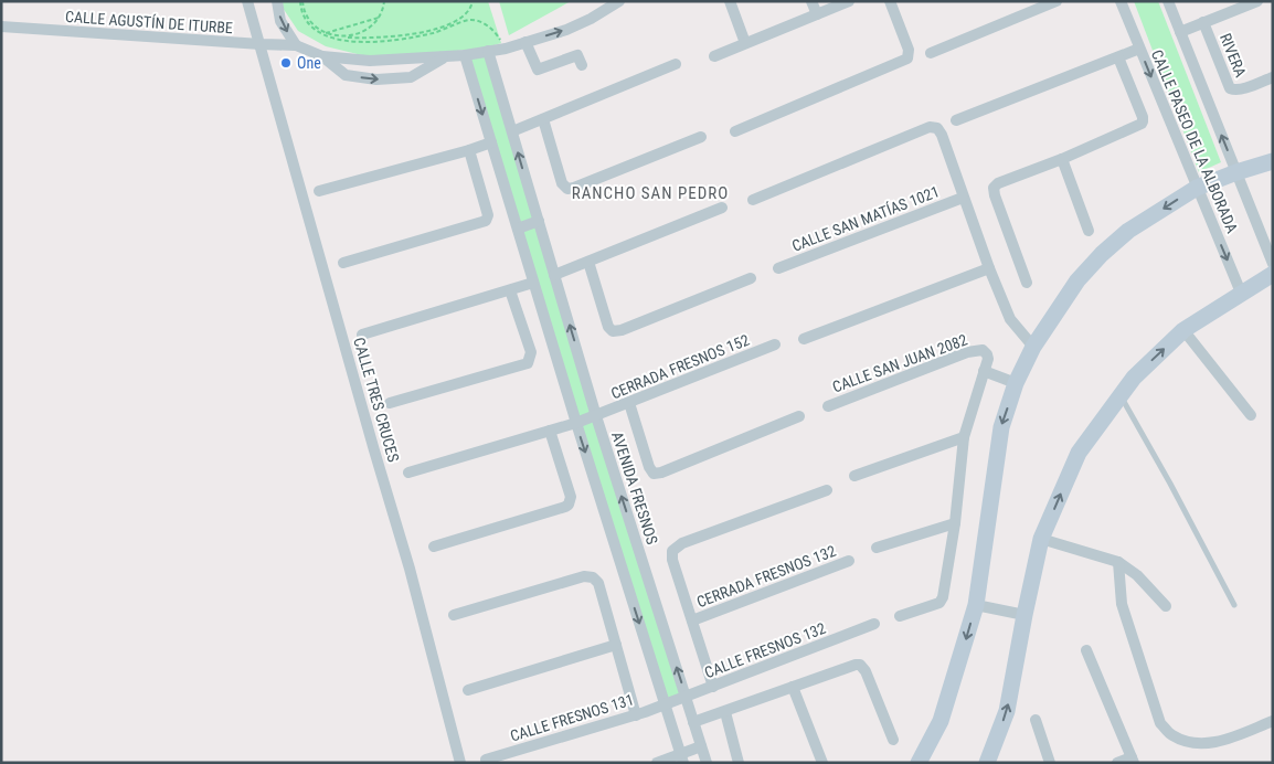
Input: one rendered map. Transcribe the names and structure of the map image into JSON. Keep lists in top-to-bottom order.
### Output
{
  "streets": {
    "street": [
      "CALLE AGUSTÍN DE ITURBE",
      "RIVERA",
      "CALLE PASEO DE LA ALBORADA",
      "CALLE SAN MATÍAS 1021",
      "CALLE SAN JUAN 2082",
      "CERRADA FRESNOS 152",
      "CALLE TRES CRUCES",
      "AVENIDA FRESNOS",
      "CERRADA FRESNOS 132",
      "CALLE FRESNOS 132",
      "CALLE FRESNOS 131"
    ]
  },
  "crossings": [
    ["CALLE AGUSTÍN DE ITURBE", "CALLE TRES CRUCES"],
    ["RIVERA", "CALLE PASEO DE LA ALBORADA"],
    ["CERRADA FRESNOS 152", "AVENIDA FRESNOS"],
    ["AVENIDA FRESNOS", "CALLE FRESNOS 132"],
    ["CERRADA FRESNOS 132", "CALLE FRESNOS 132"],
    ["CALLE FRESNOS 132", "CALLE FRESNOS 131"]
  ],
  "districts": ["RANCHO SAN PEDRO"],
  "places": ["One"]
}
